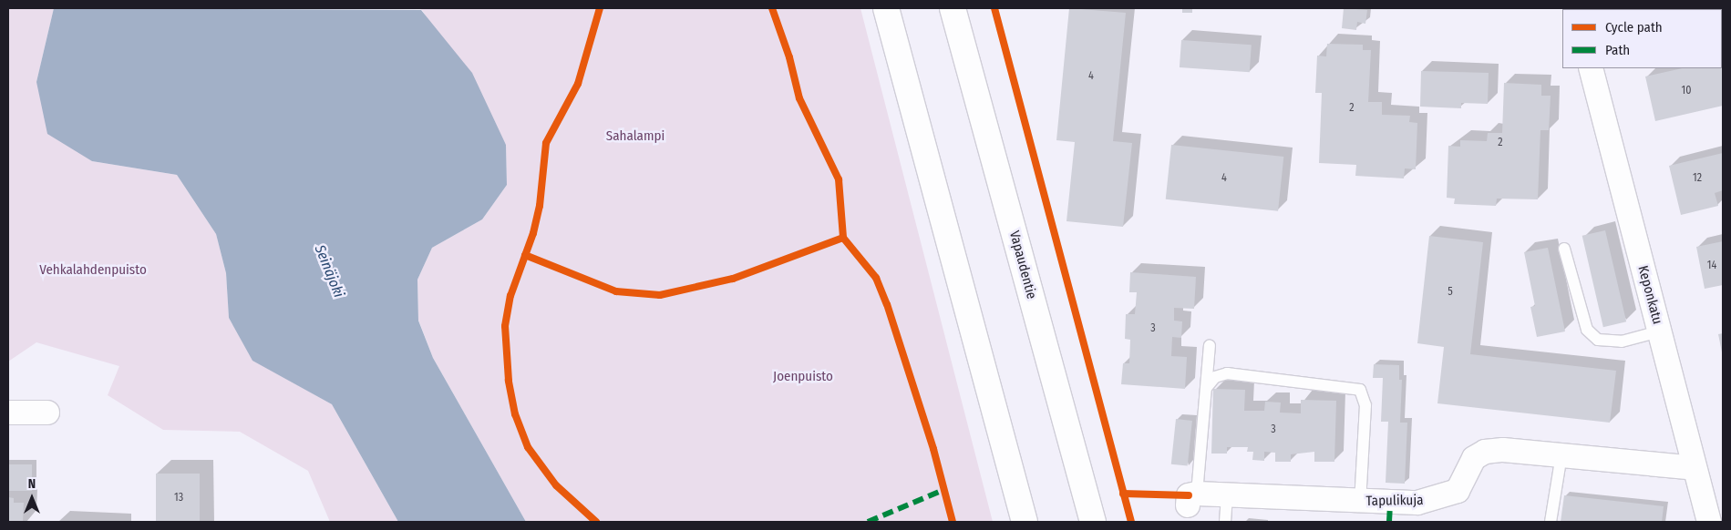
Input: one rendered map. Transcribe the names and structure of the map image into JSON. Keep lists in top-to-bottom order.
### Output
{
  "streets": {
    "main road": ["Vapaudentie"],
    "street": ["Keponkatu", "Tapulikuja"]
  },
  "crossings": [
    ["Keponkatu", "Tapulikuja"]
  ],
  "water": ["Seinäjoki"],
  "parks": ["Sahalampi", "Vehkalahdenpuisto", "Joenpuisto"],
  "house_numbers": [
    "4",
    "10",
    "2",
    "2",
    "4",
    "12",
    "14",
    "5",
    "3",
    "3",
    "13"
  ],
  "legend": ["Cycle path", "Path"],
  "north": "top"
}
